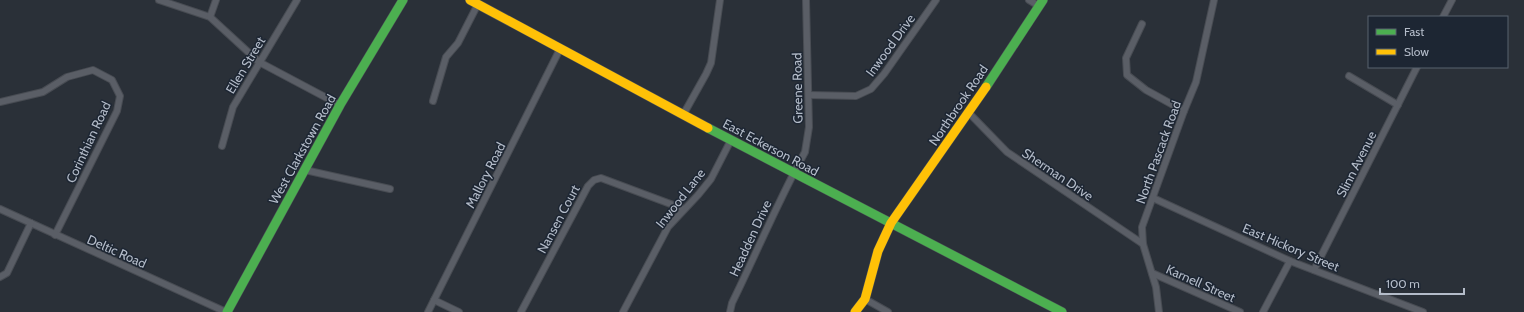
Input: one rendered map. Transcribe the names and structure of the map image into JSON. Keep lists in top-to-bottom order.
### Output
{
  "streets": {
    "street": [
      "Inwood Drive",
      "Ellen Street",
      "Greene Road",
      "Northbrook Road",
      "Corinthian Road",
      "East Eckerson Road",
      "West Clarkstown Road",
      "North Pascack Road",
      "Slinn Avenue",
      "Sherman Drive",
      "Mallory Road",
      "Inwood Lane",
      "Nansen Court",
      "Headden Drive",
      "East Hickory Street",
      "Deltic Road",
      "Karnell Street"
    ]
  },
  "crossings": [
    ["Inwood Drive", "Greene Road"],
    ["Greene Road", "East Eckerson Road"],
    ["Greene Road", "Headden Drive"],
    ["Northbrook Road", "East Eckerson Road"],
    ["Northbrook Road", "Sherman Drive"],
    ["Corinthian Road", "Deltic Road"],
    ["East Eckerson Road", "Mallory Road"],
    ["East Eckerson Road", "Inwood Lane"],
    ["East Eckerson Road", "Headden Drive"],
    ["West Clarkstown Road", "Deltic Road"],
    ["North Pascack Road", "Sherman Drive"],
    ["North Pascack Road", "East Hickory Street"],
    ["North Pascack Road", "Karnell Street"],
    ["Slinn Avenue", "East Hickory Street"],
    ["Inwood Lane", "Nansen Court"]
  ],
  "legend": ["Fast", "Slow"],
  "scale_bar": "100 m"
}
